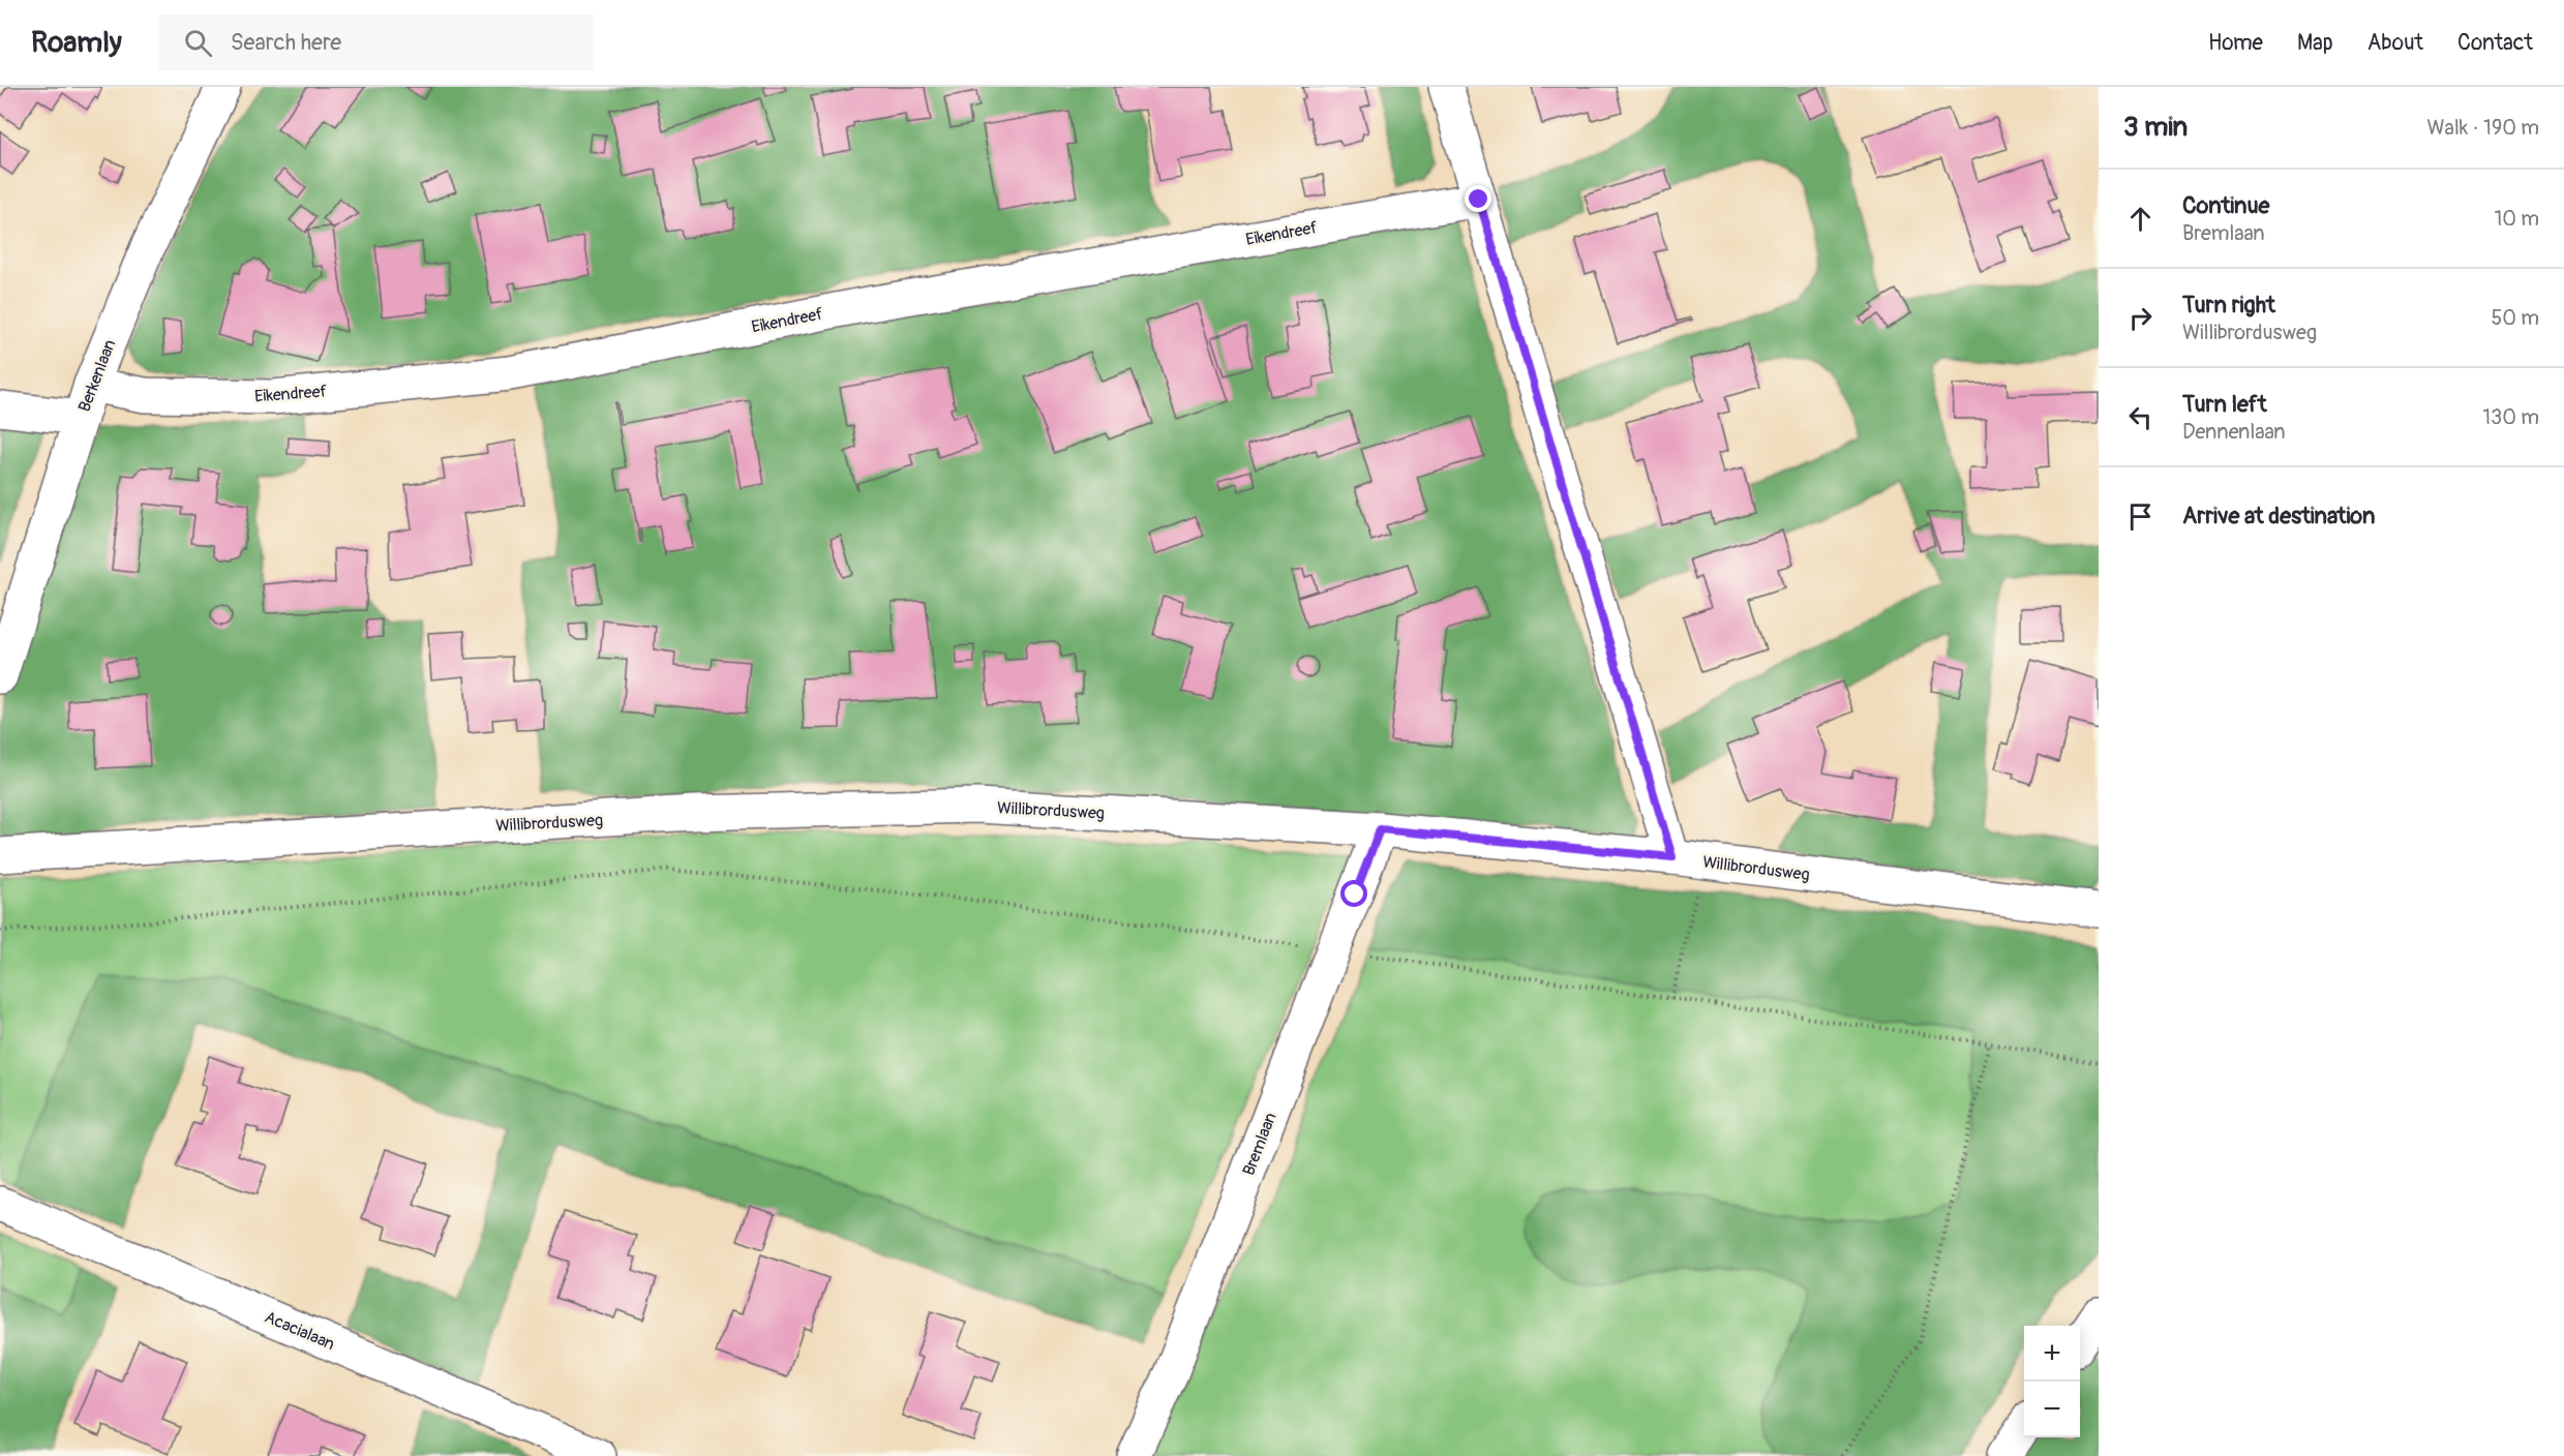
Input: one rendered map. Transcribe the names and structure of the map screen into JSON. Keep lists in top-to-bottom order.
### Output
{
  "streets": {
    "street": [
      "Eikendreef",
      "Berkenlaan",
      "Willibrordusweg",
      "Bremlaan",
      "Acacialaan"
    ]
  },
  "crossings": [
    ["Eikendreef", "Berkenlaan"],
    ["Willibrordusweg", "Bremlaan"]
  ],
  "page": {
    "header": "Roamly",
    "search": "Search here",
    "nav": [
      "Home",
      "Map",
      "About",
      "Contact"
    ],
    "heading": ["3 min", "Walk · 190 m"],
    "list": [
      ["Continue", "Bremlaan", "10 m"],
      ["Turn right", "Willibrordusweg", "50 m"],
      ["Turn left", "Dennenlaan", "130 m"],
      "Arrive at destination"
    ],
    "map_buttons": ["+", "−"]
  }
}
